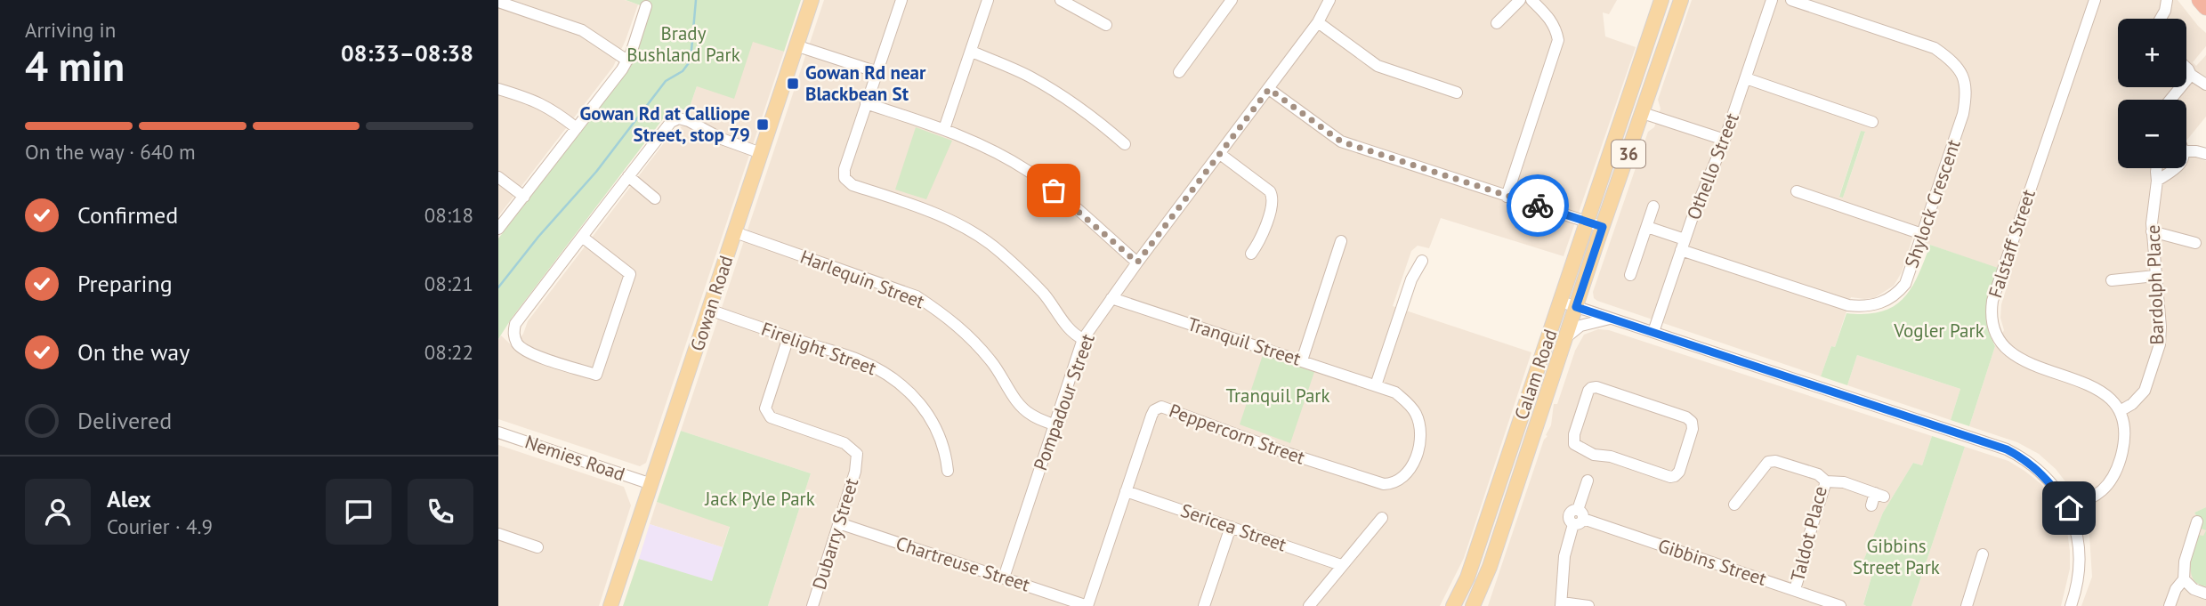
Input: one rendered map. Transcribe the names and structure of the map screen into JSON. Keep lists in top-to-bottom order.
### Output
{
  "streets": {
    "main road": ["36", "Gowan Road", "Calam Road"],
    "street": [
      "Othello Street",
      "Shylock Crescent",
      "Falstaff Street",
      "Harlequin Street",
      "Bardolph Place",
      "Tranquil Street",
      "Firelight Street",
      "Pompadour Street",
      "Peppercorn Street",
      "Nemies Road",
      "Sericea Street",
      "Dubarry Street",
      "Taldot Place",
      "Gibbins Street",
      "Chartreuse Street"
    ]
  },
  "crossings": [
    ["Othello Street", "Shylock Crescent"],
    ["Falstaff Street", "Bardolph Place"],
    ["Harlequin Street", "Gowan Road"],
    ["Harlequin Street", "Pompadour Street"],
    ["Gowan Road", "Firelight Street"],
    ["Gowan Road", "Nemies Road"],
    ["Tranquil Street", "Pompadour Street"],
    ["Tranquil Street", "Peppercorn Street"],
    ["Firelight Street", "Dubarry Street"],
    ["Pompadour Street", "Chartreuse Street"],
    ["Peppercorn Street", "Sericea Street"],
    ["Peppercorn Street", "Chartreuse Street"],
    ["Dubarry Street", "Chartreuse Street"],
    ["Taldot Place", "Gibbins Street"]
  ],
  "parks": [
    "Brady Bushland Park",
    "Vogler Park",
    "Tranquil Park",
    "Jack Pyle Park",
    "Gibbins Street Park"
  ],
  "places": {
    "transit": ["Gowan Rd near Blackbean St", "Gowan Rd at Calliope Street, stop 79"]
  },
  "page": {
    "heading": ["4 min", "Arriving in", "08:33–08:38"],
    "panel": ["Alex", "Courier · 4.9"],
    "map_buttons": ["+", "−"],
    "bar": "On the way · 640 m",
    "list": [
      ["Confirmed", "08:18"],
      ["Preparing", "08:21"],
      ["On the way", "08:22"],
      "Delivered"
    ]
  }
}
